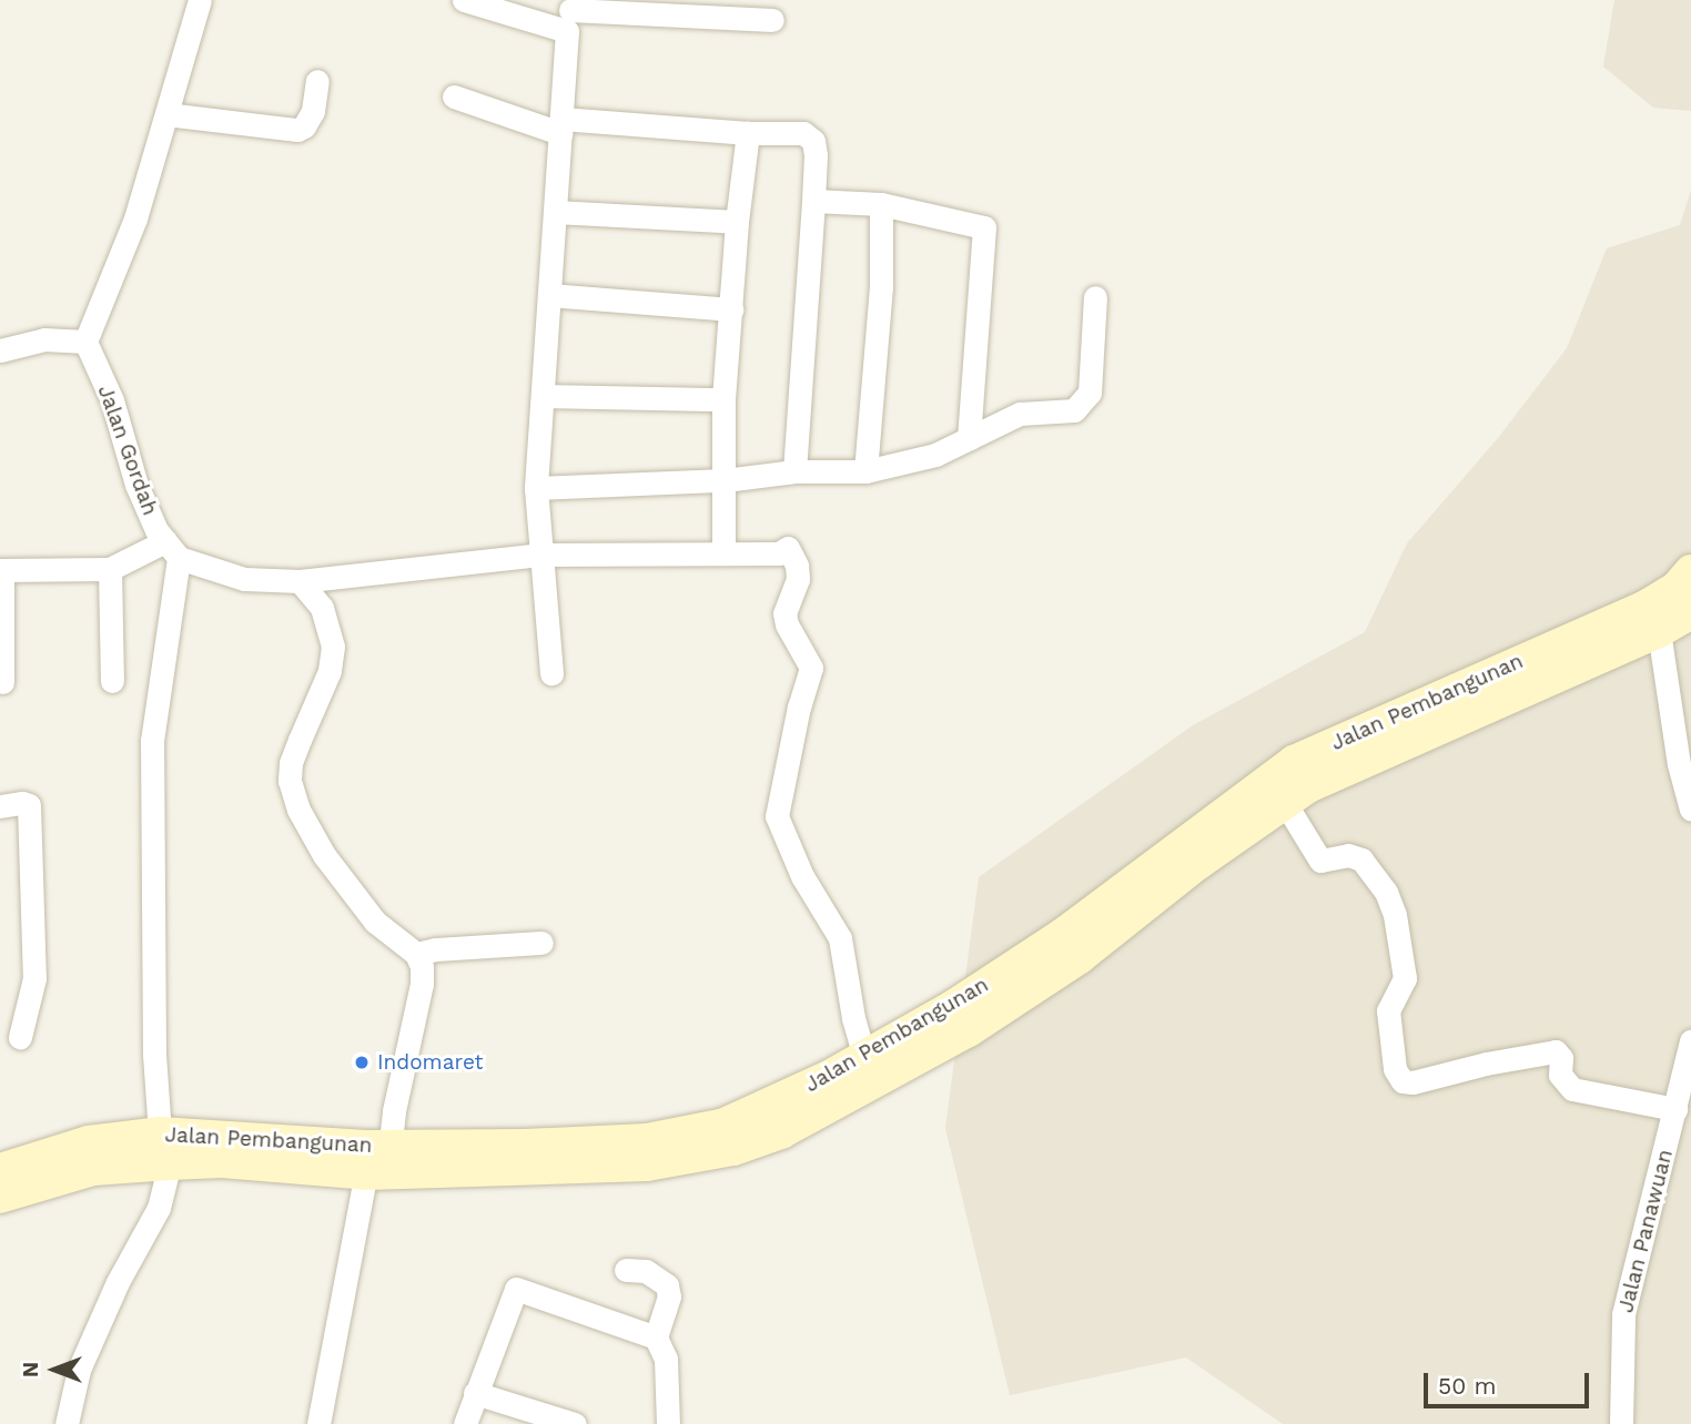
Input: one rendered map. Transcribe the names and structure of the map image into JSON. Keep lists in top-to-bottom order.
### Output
{
  "streets": {
    "main road": ["Jalan Pembangunan"],
    "street": ["Jalan Gordah", "Jalan Panawuan"]
  },
  "places": ["Indomaret"],
  "scale_bar": "50 m",
  "north": "left"
}
